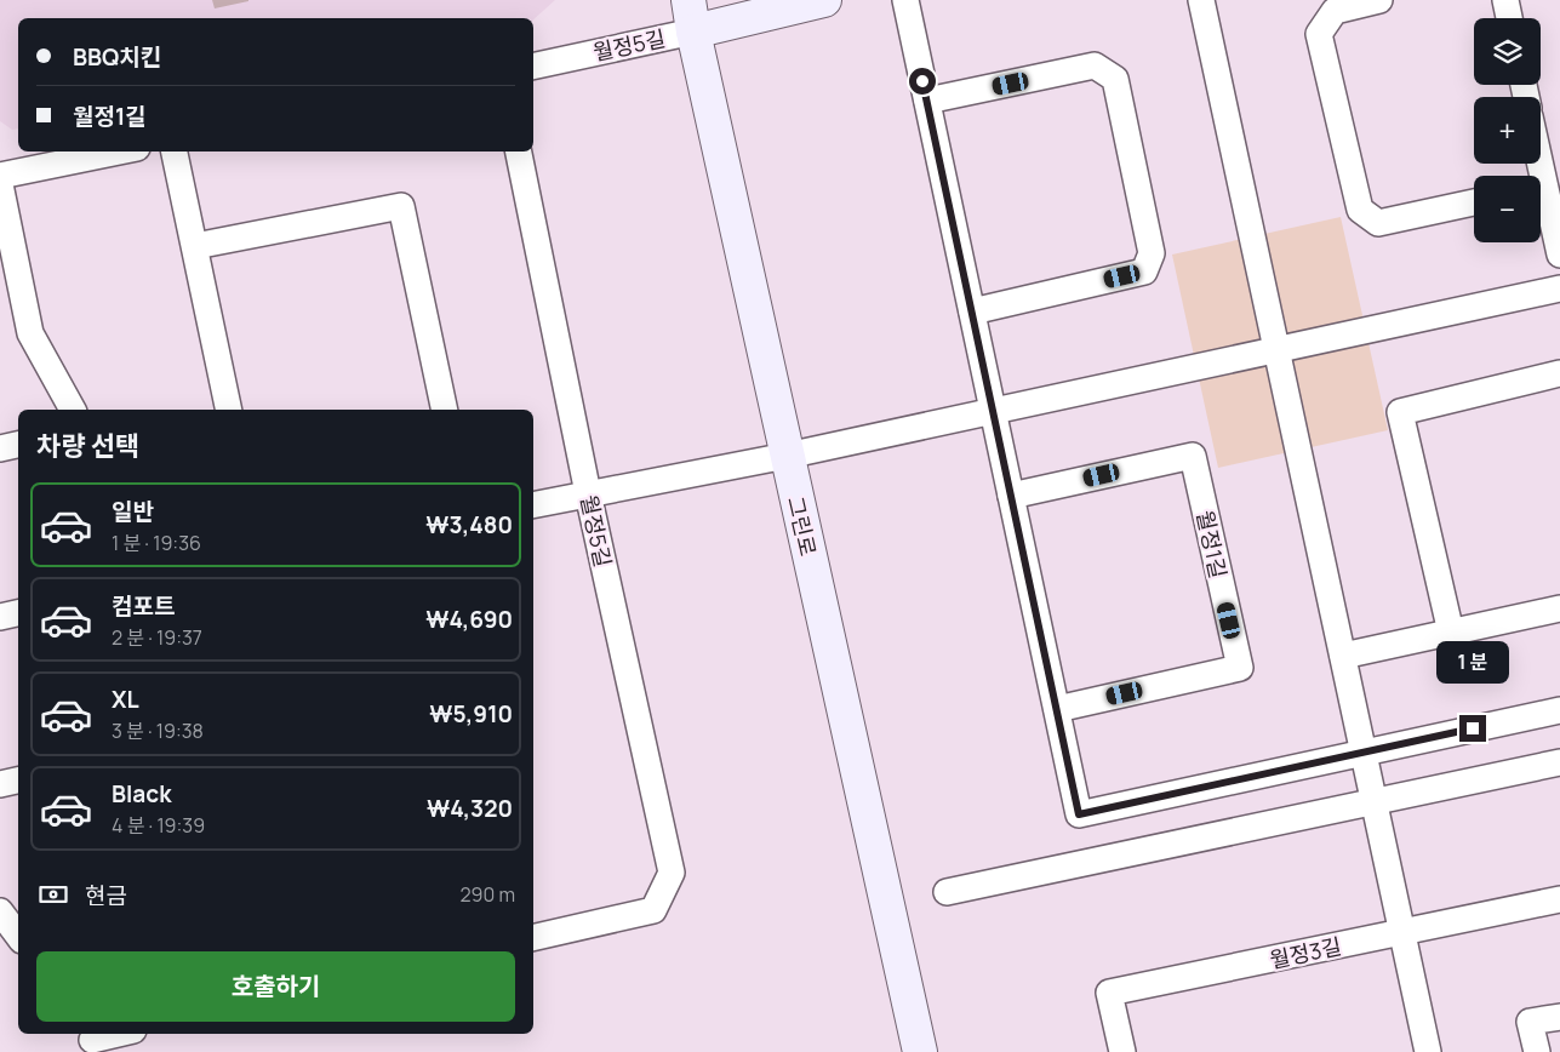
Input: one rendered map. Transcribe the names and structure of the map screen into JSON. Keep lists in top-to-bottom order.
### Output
{
  "streets": {
    "street": [
      "월정5길",
      "그린로",
      "월정1길",
      "월정3길"
    ]
  },
  "crossings": [
    ["월정5길", "그린로"]
  ],
  "page": {
    "map_buttons": ["+", "−"],
    "banner": ["BBQ치킨", "월정1길"],
    "heading": "차량 선택",
    "list": [
      {
        "name": "일반",
        "note": "1 분 · 19:36",
        "value": "₩3,480"
      },
      {
        "name": "컴포트",
        "note": "2 분 · 19:37",
        "value": "₩4,690"
      },
      {
        "name": "XL",
        "note": "3 분 · 19:38",
        "value": "₩5,910"
      },
      {
        "name": "Black",
        "note": "4 분 · 19:39",
        "value": "₩4,320"
      }
    ],
    "bubble": "1 분",
    "pay": ["현금", "290 m"],
    "buttons": "호출하기"
  }
}
